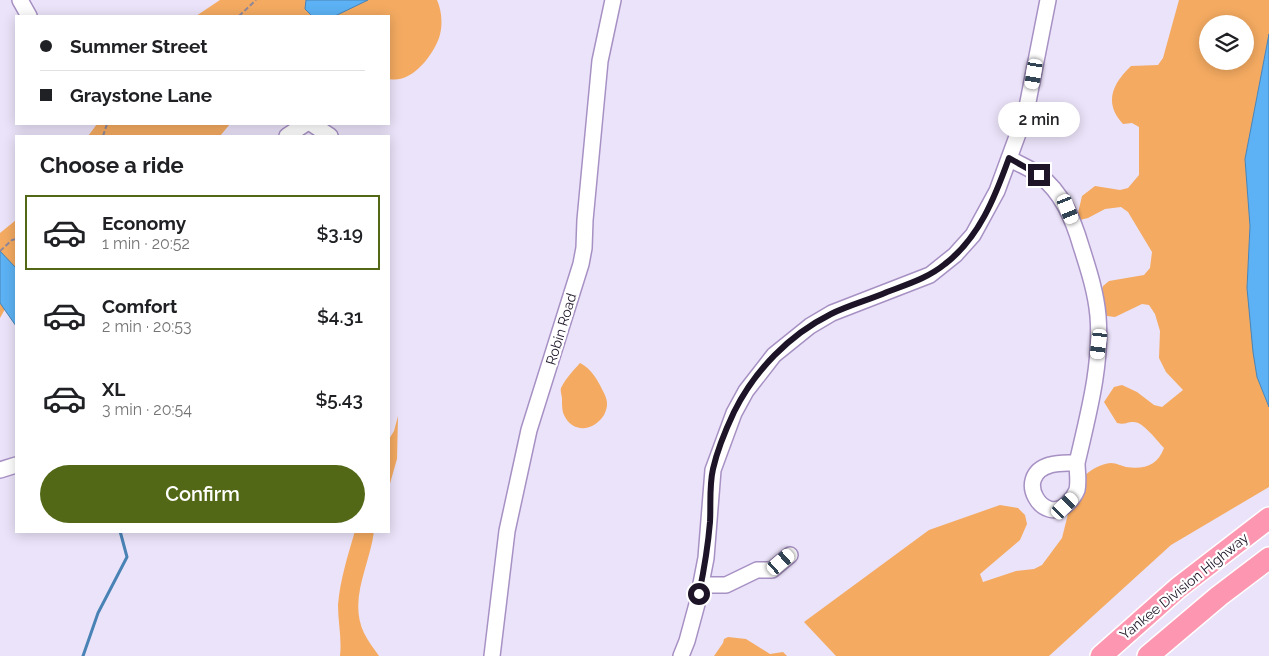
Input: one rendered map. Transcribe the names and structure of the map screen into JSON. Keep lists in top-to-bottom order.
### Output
{
  "streets": {
    "highway": ["Yankee Division Highway"],
    "street": ["Robin Road"]
  },
  "page": {
    "banner": ["Summer Street", "Graystone Lane"],
    "bubble": "2 min",
    "heading": "Choose a ride",
    "list": [
      {
        "name": "Economy",
        "note": "1 min · 20:52",
        "value": "$3.19"
      },
      {
        "name": "Comfort",
        "note": "2 min · 20:53",
        "value": "$4.31"
      },
      {
        "name": "XL",
        "note": "3 min · 20:54",
        "value": "$5.43"
      }
    ],
    "buttons": "Confirm"
  }
}
